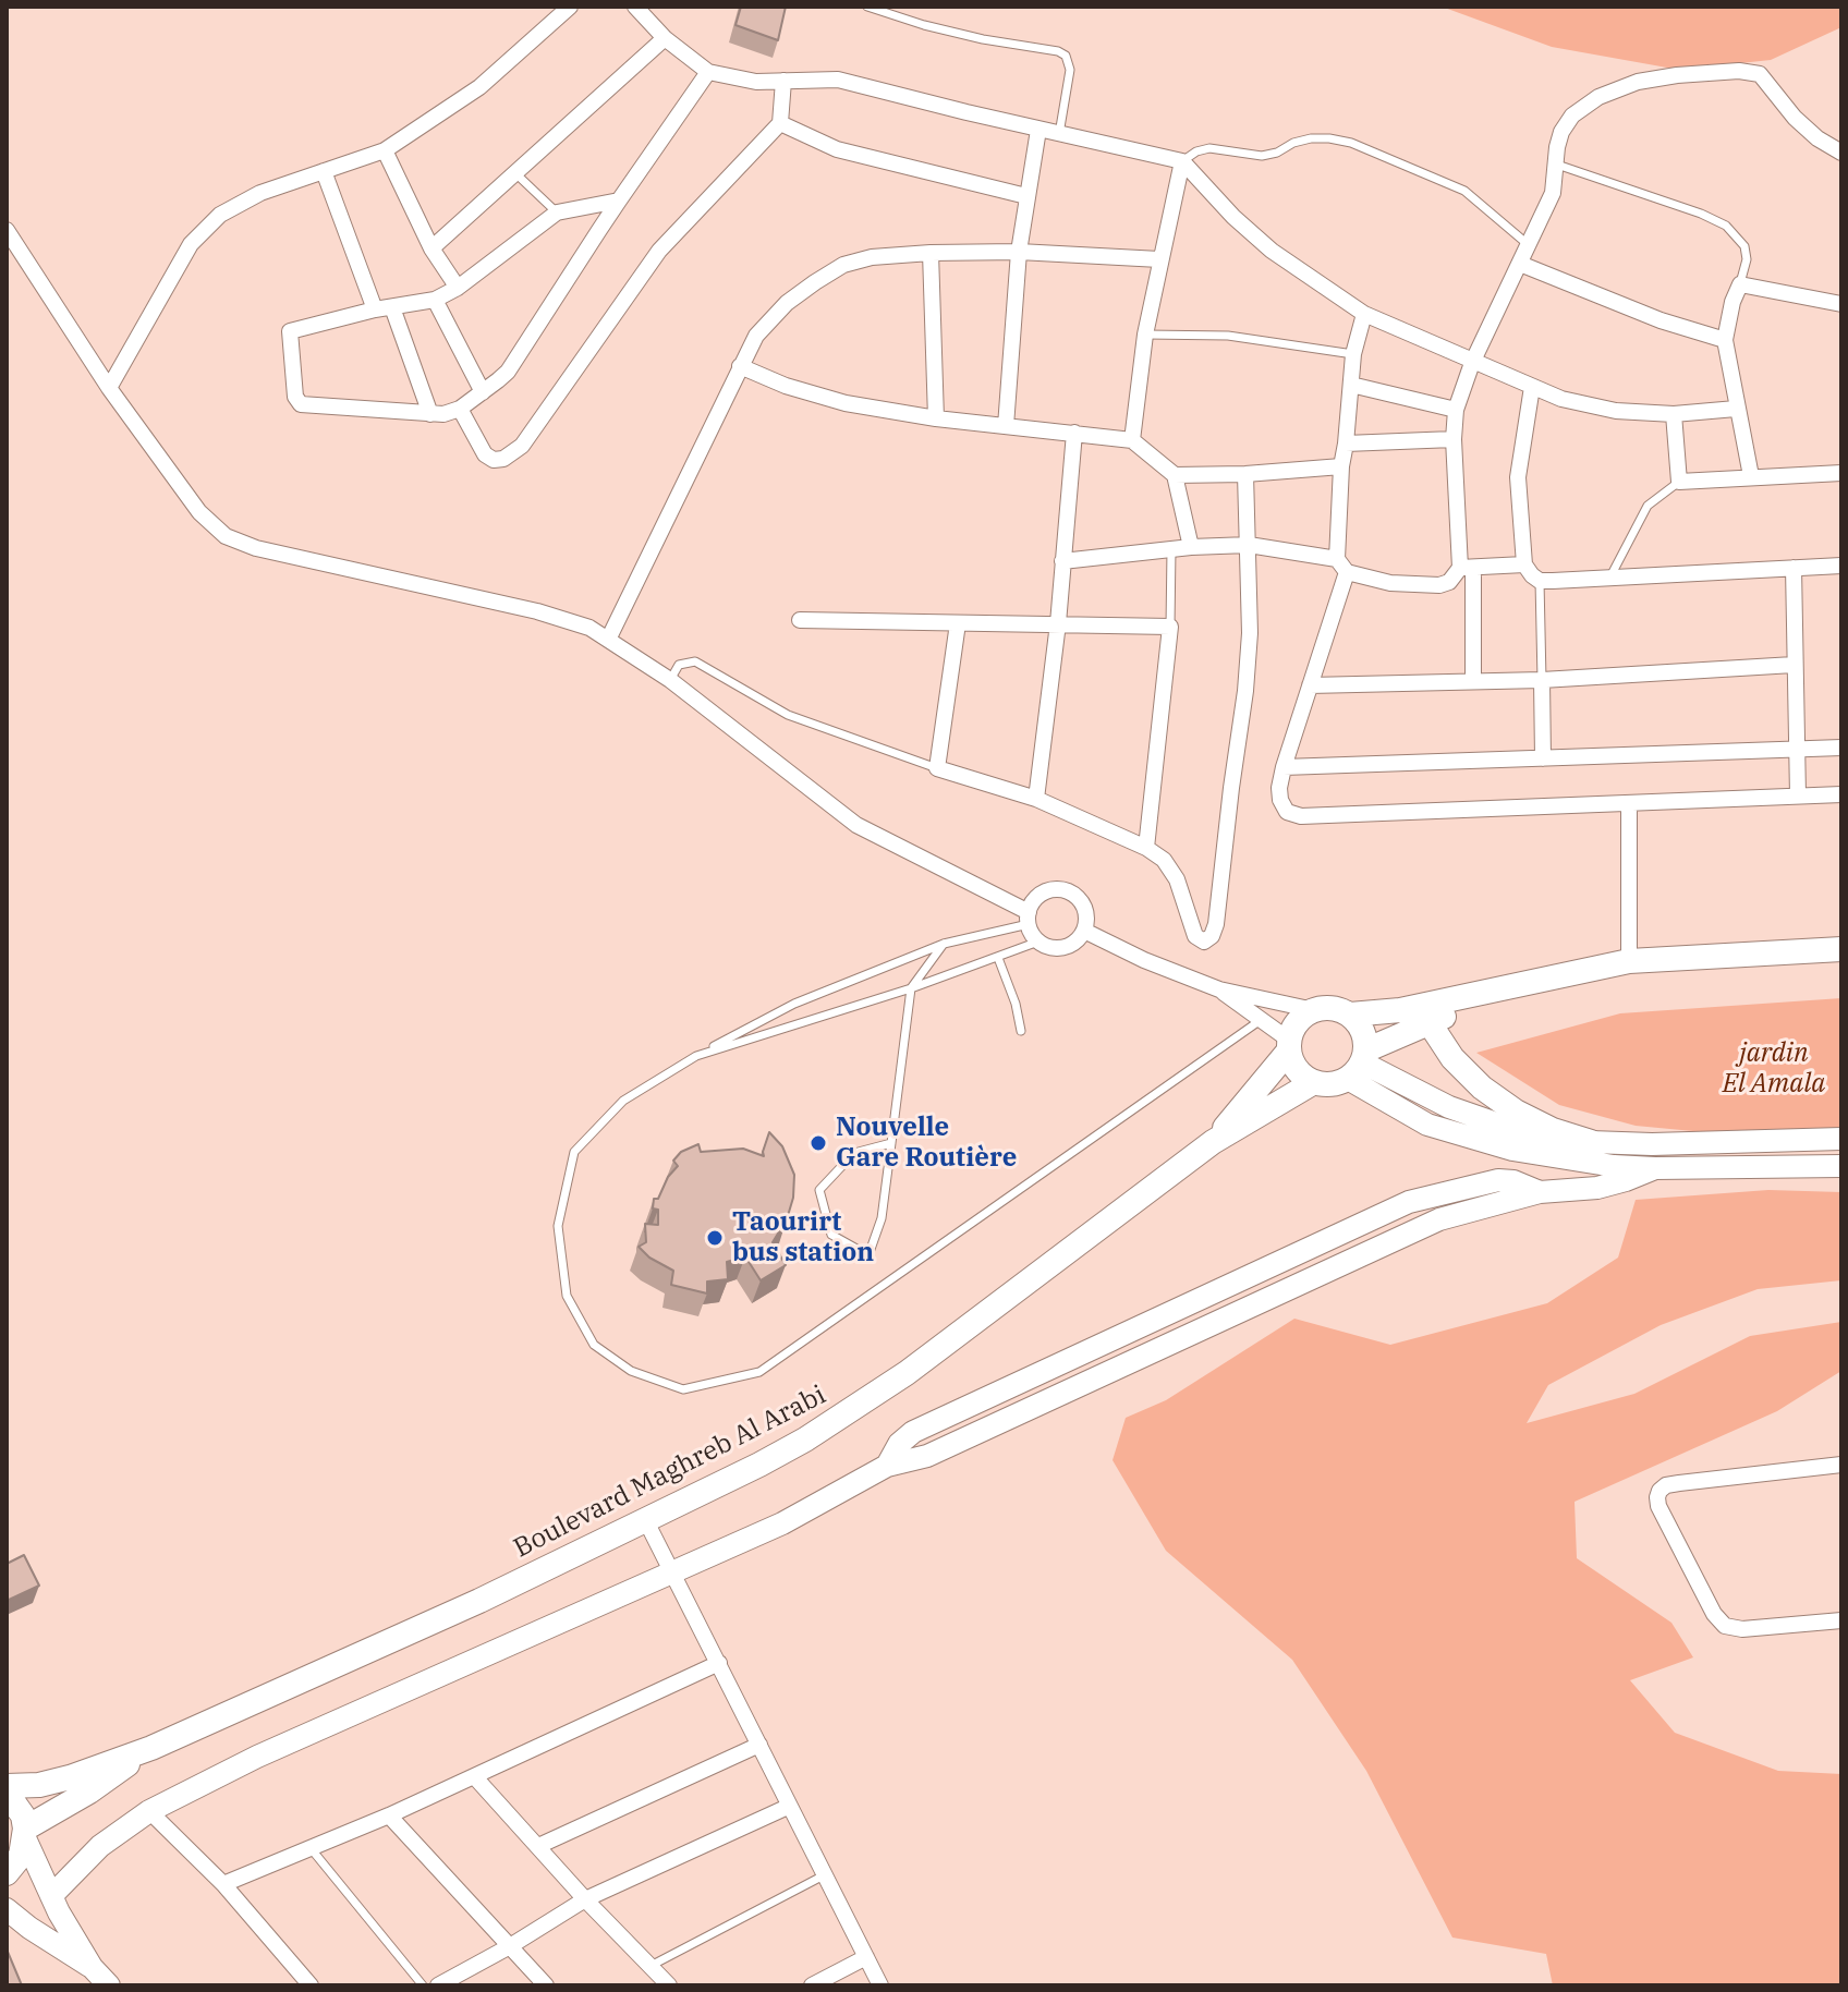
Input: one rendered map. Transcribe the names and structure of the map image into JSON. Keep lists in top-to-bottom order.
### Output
{
  "streets": {
    "main road": ["Boulevard Maghreb Al Arabi"]
  },
  "parks": ["jardin El Amala"],
  "places": ["Nouvelle Gare Routière", "Taourirt bus station"]
}
